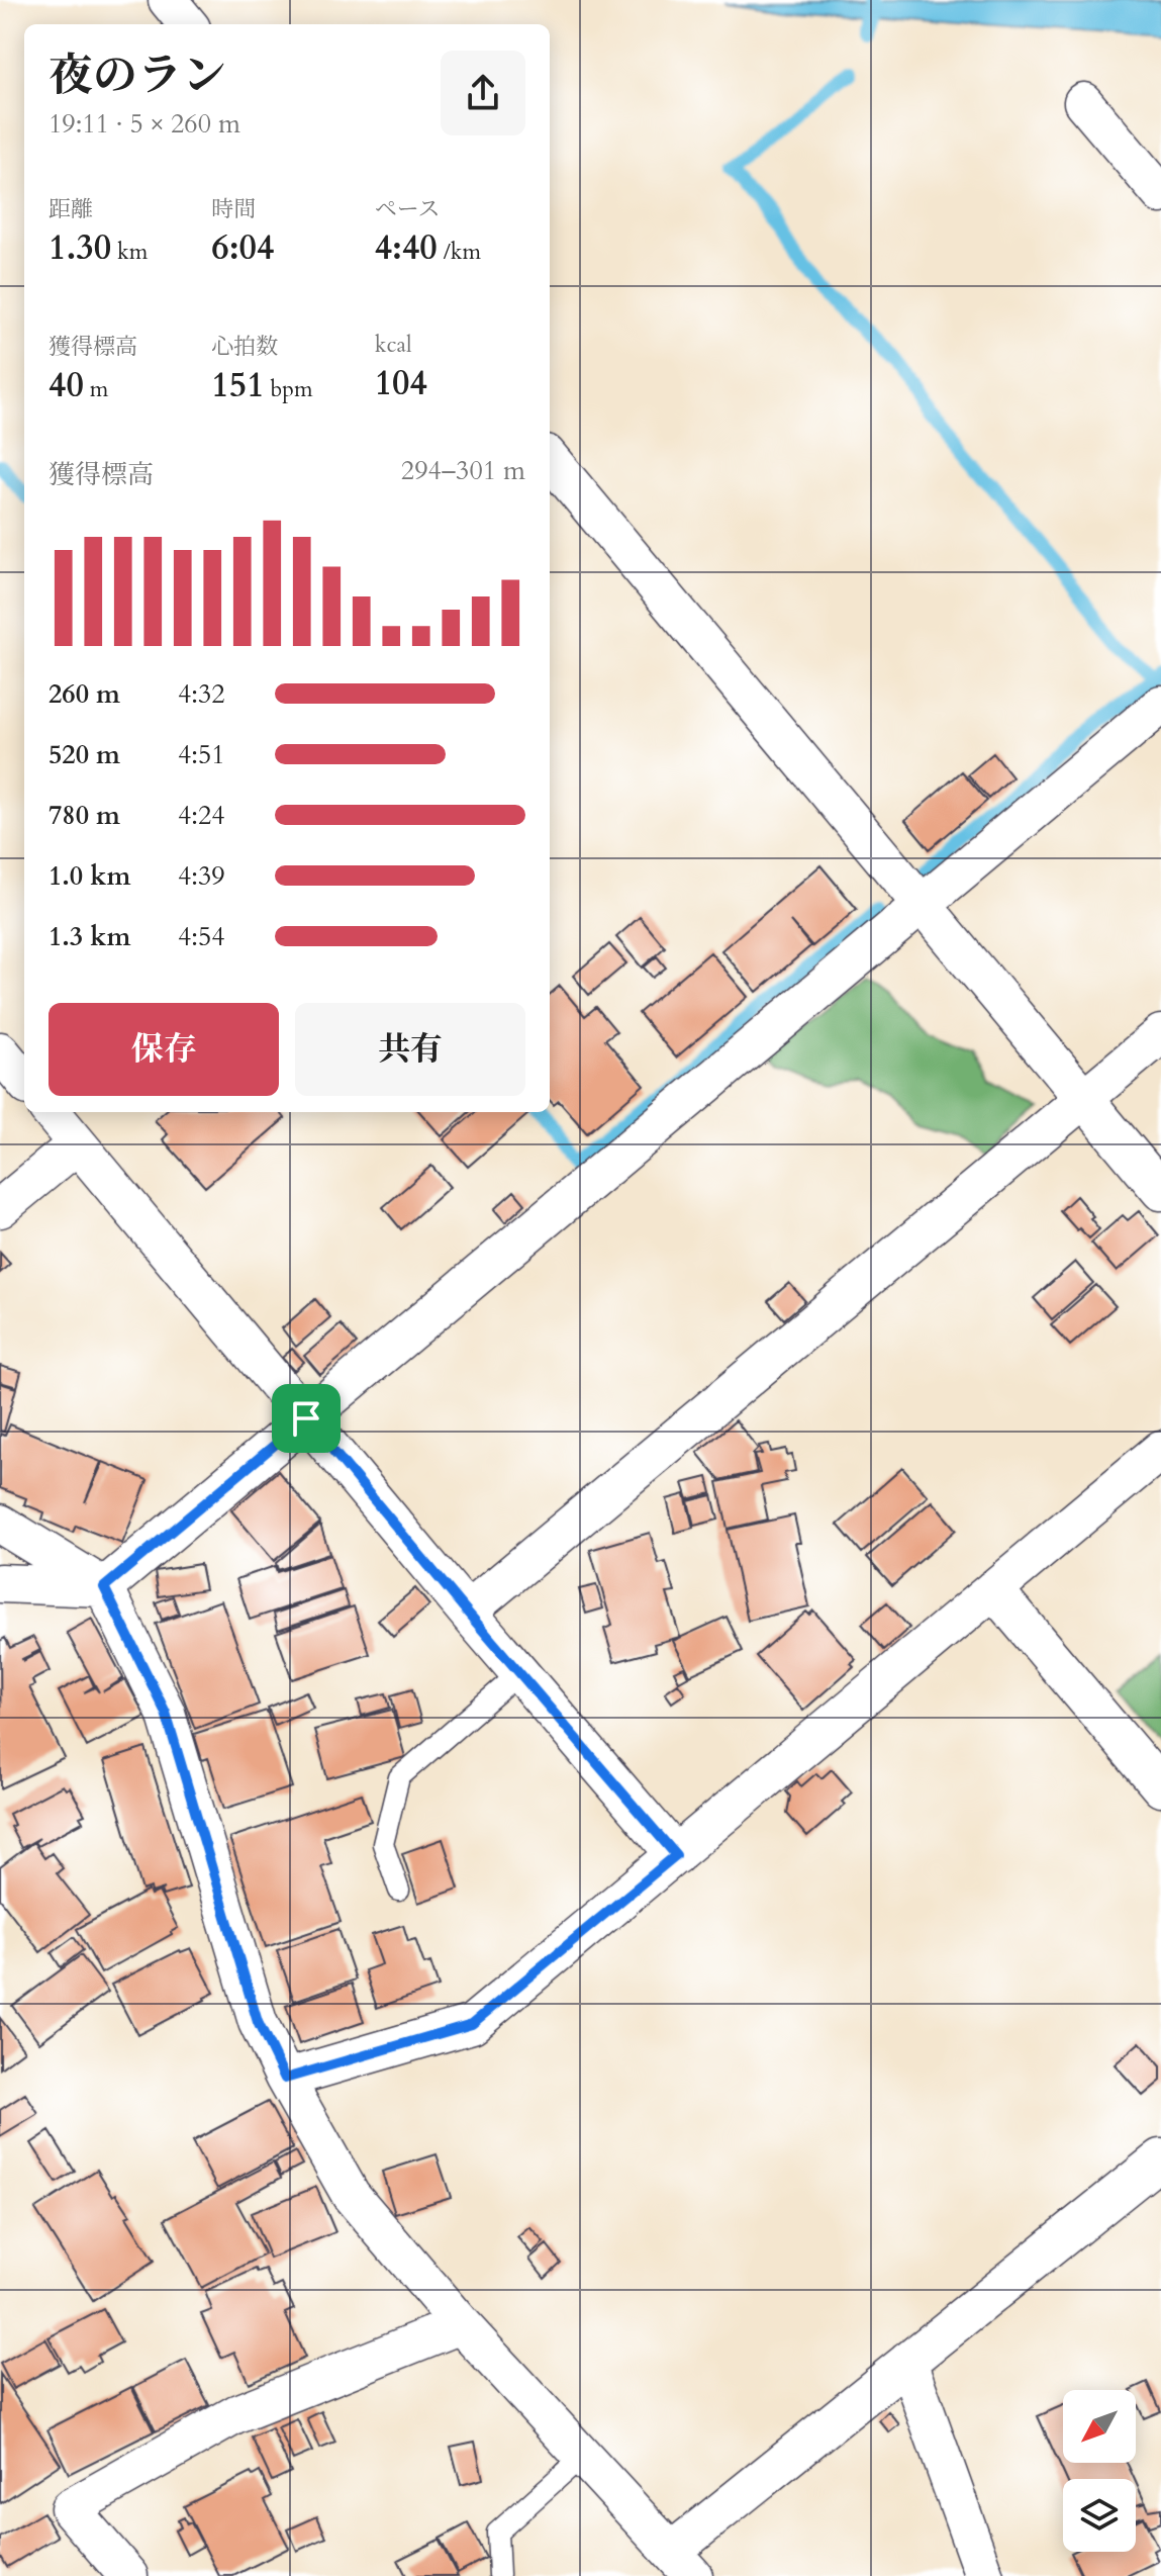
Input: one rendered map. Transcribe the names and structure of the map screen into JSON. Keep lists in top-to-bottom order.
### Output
{
  "north": "bottom left",
  "page": {
    "heading": ["夜のラン", "19:11 · 5 × 260 m"],
    "stats": [
      ["距離", "1.30 km"],
      ["時間", "6:04"],
      ["ペース", "4:40 /km"],
      ["獲得標高", "40 m"],
      ["心拍数", "151 bpm"],
      ["kcal", "104"]
    ],
    "chart": ["獲得標高", "294–301 m"],
    "list": [
      {
        "name": "260 m",
        "note": "4:32"
      },
      {
        "name": "520 m",
        "note": "4:51"
      },
      {
        "name": "780 m",
        "note": "4:24"
      },
      {
        "name": "1.0 km",
        "note": "4:39"
      },
      {
        "name": "1.3 km",
        "note": "4:54"
      }
    ],
    "buttons": ["保存", "共有"]
  }
}
